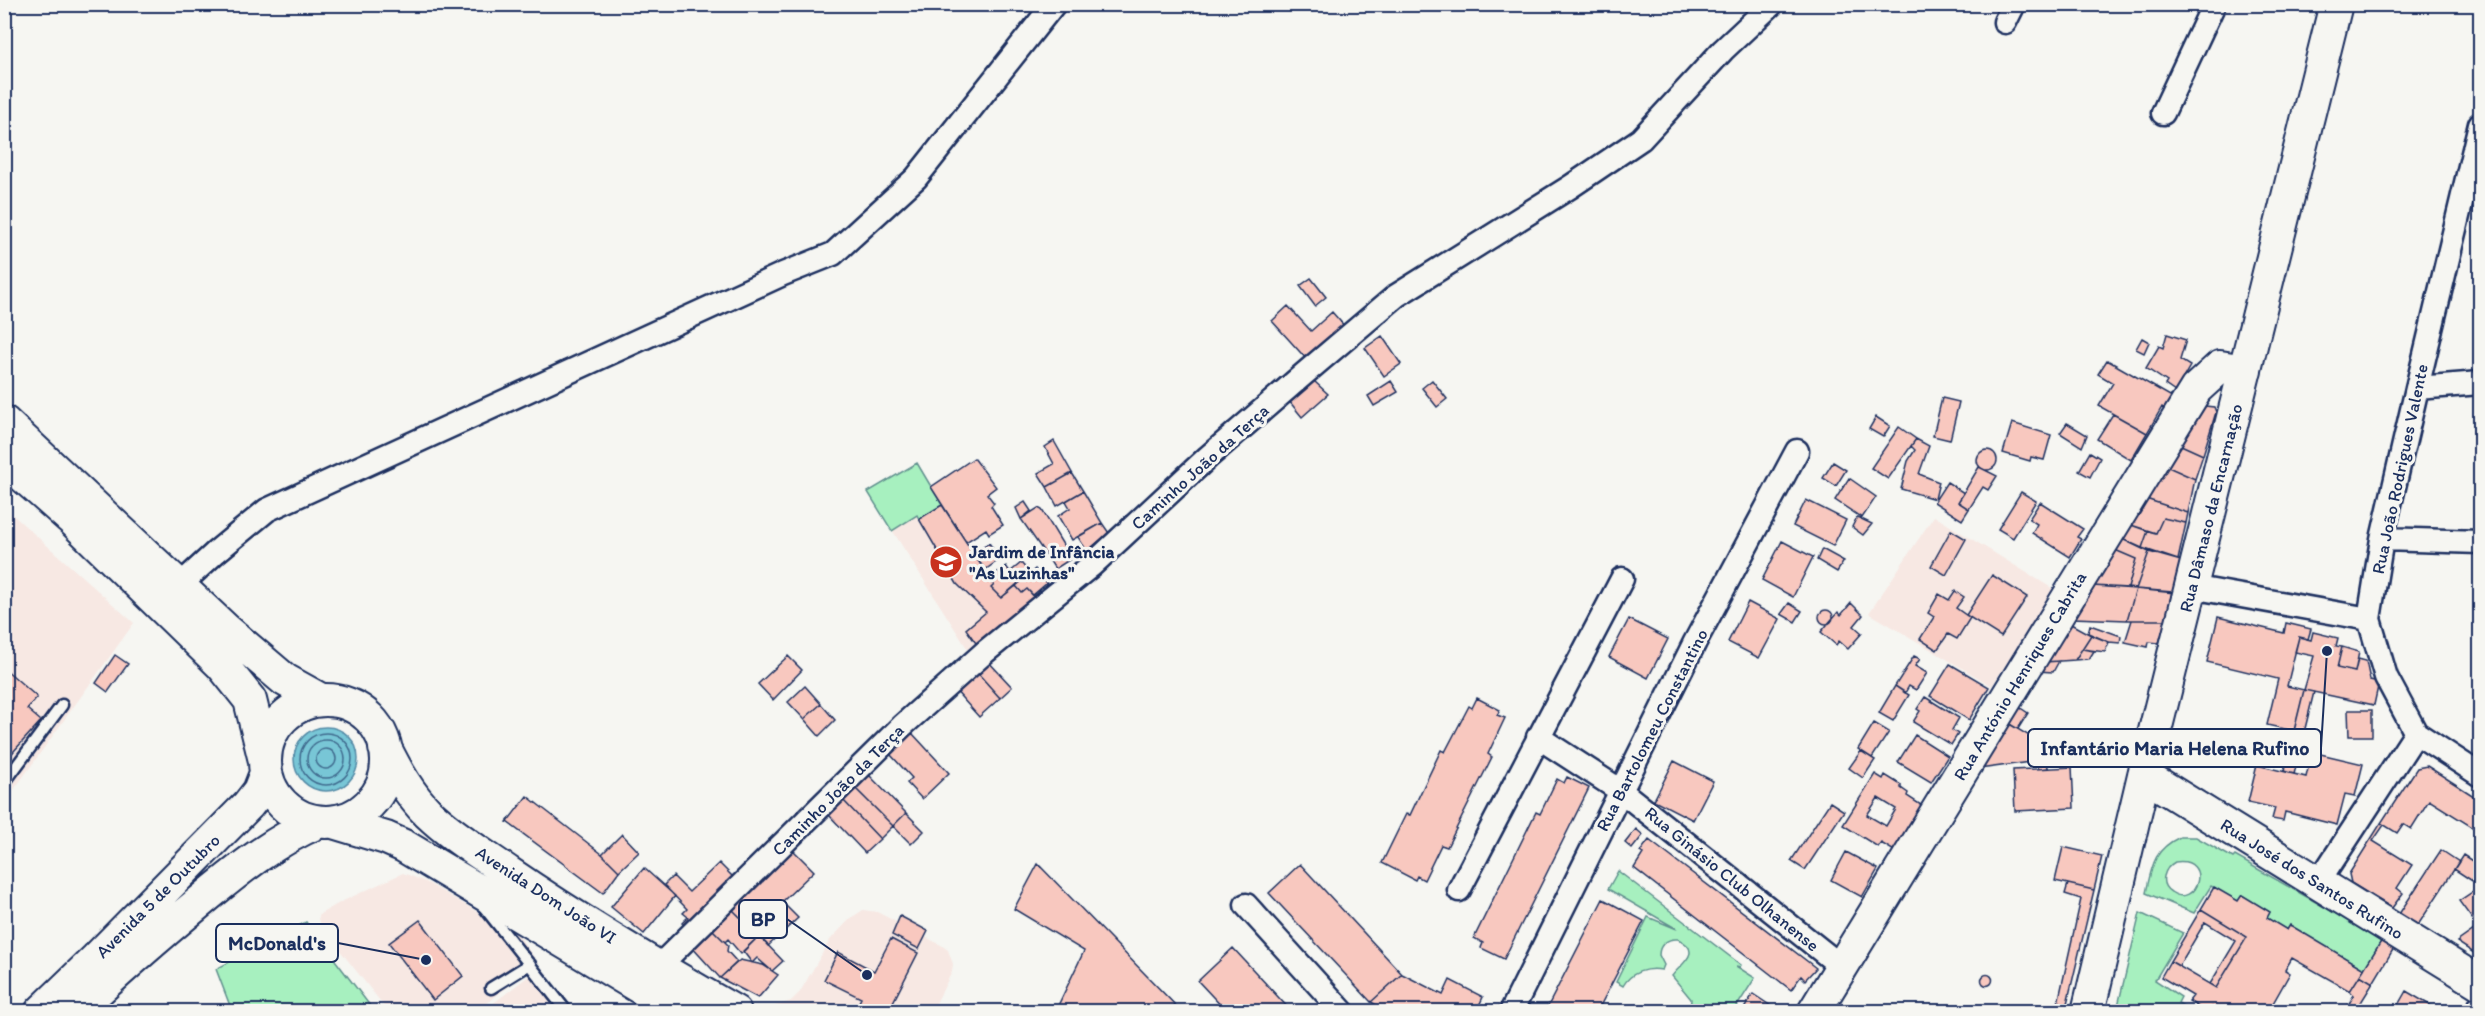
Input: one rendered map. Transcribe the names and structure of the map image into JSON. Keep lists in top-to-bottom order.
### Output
{
  "streets": {
    "main road": [
      "Rua Dâmaso da Encarnação",
      "Rua António Henriques Cabrita",
      "Rua José dos Santos Rufino",
      "Avenida Dom João VI",
      "Avenida 5 de Outubro"
    ],
    "street": [
      "Caminho João da Terça",
      "Rua João Rodrigues Valente",
      "Rua Bartolomeu Constantino",
      "Rua Ginásio Club Olhanense"
    ]
  },
  "crossings": [
    ["Caminho João da Terça", "Avenida Dom João VI"],
    ["Rua Dâmaso da Encarnação", "Rua António Henriques Cabrita"],
    ["Rua Dâmaso da Encarnação", "Rua José dos Santos Rufino"],
    ["Rua António Henriques Cabrita", "Rua Ginásio Club Olhanense"],
    ["Rua Bartolomeu Constantino", "Rua Ginásio Club Olhanense"],
    ["Avenida Dom João VI", "Avenida 5 de Outubro"]
  ],
  "places": {
    "school or university": ["Jardim de Infância \"As Luzinhas\""],
    "other": ["Infantário Maria Helena Rufino", "McDonald's", "BP"]
  }
}
